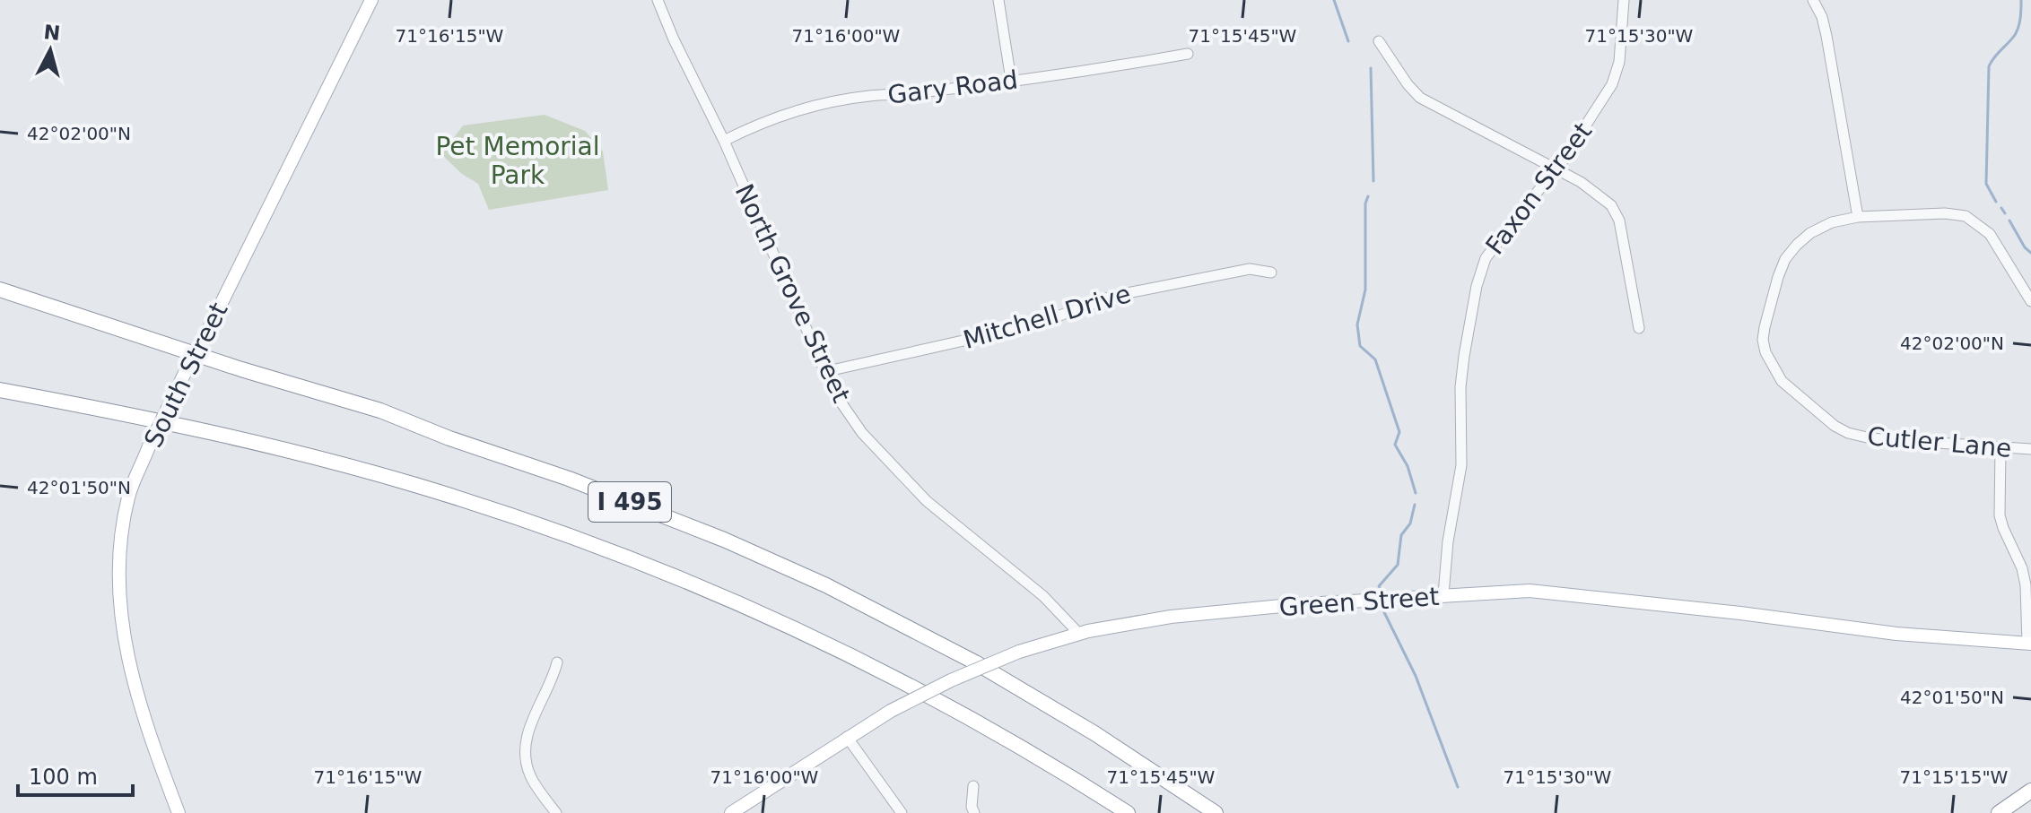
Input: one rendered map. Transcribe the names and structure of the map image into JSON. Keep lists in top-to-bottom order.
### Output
{
  "streets": {
    "highway": ["I 495"],
    "main road": ["South Street", "Green Street"],
    "street": [
      "Gary Road",
      "Faxon Street",
      "North Grove Street",
      "Mitchell Drive",
      "Cutler Lane"
    ]
  },
  "crossings": [
    ["Gary Road", "North Grove Street"],
    ["Faxon Street", "Green Street"],
    ["North Grove Street", "Mitchell Drive"],
    ["North Grove Street", "Green Street"]
  ],
  "parks": ["Pet Memorial Park"],
  "scale_bar": "100 m",
  "north": "top",
  "coordinates": [
    "71°16'15\"W",
    "71°16'00\"W",
    "71°15'45\"W",
    "71°15'30\"W",
    "42°02'00\"N",
    "42°01'50\"N",
    "71°15'15\"W"
  ]
}
